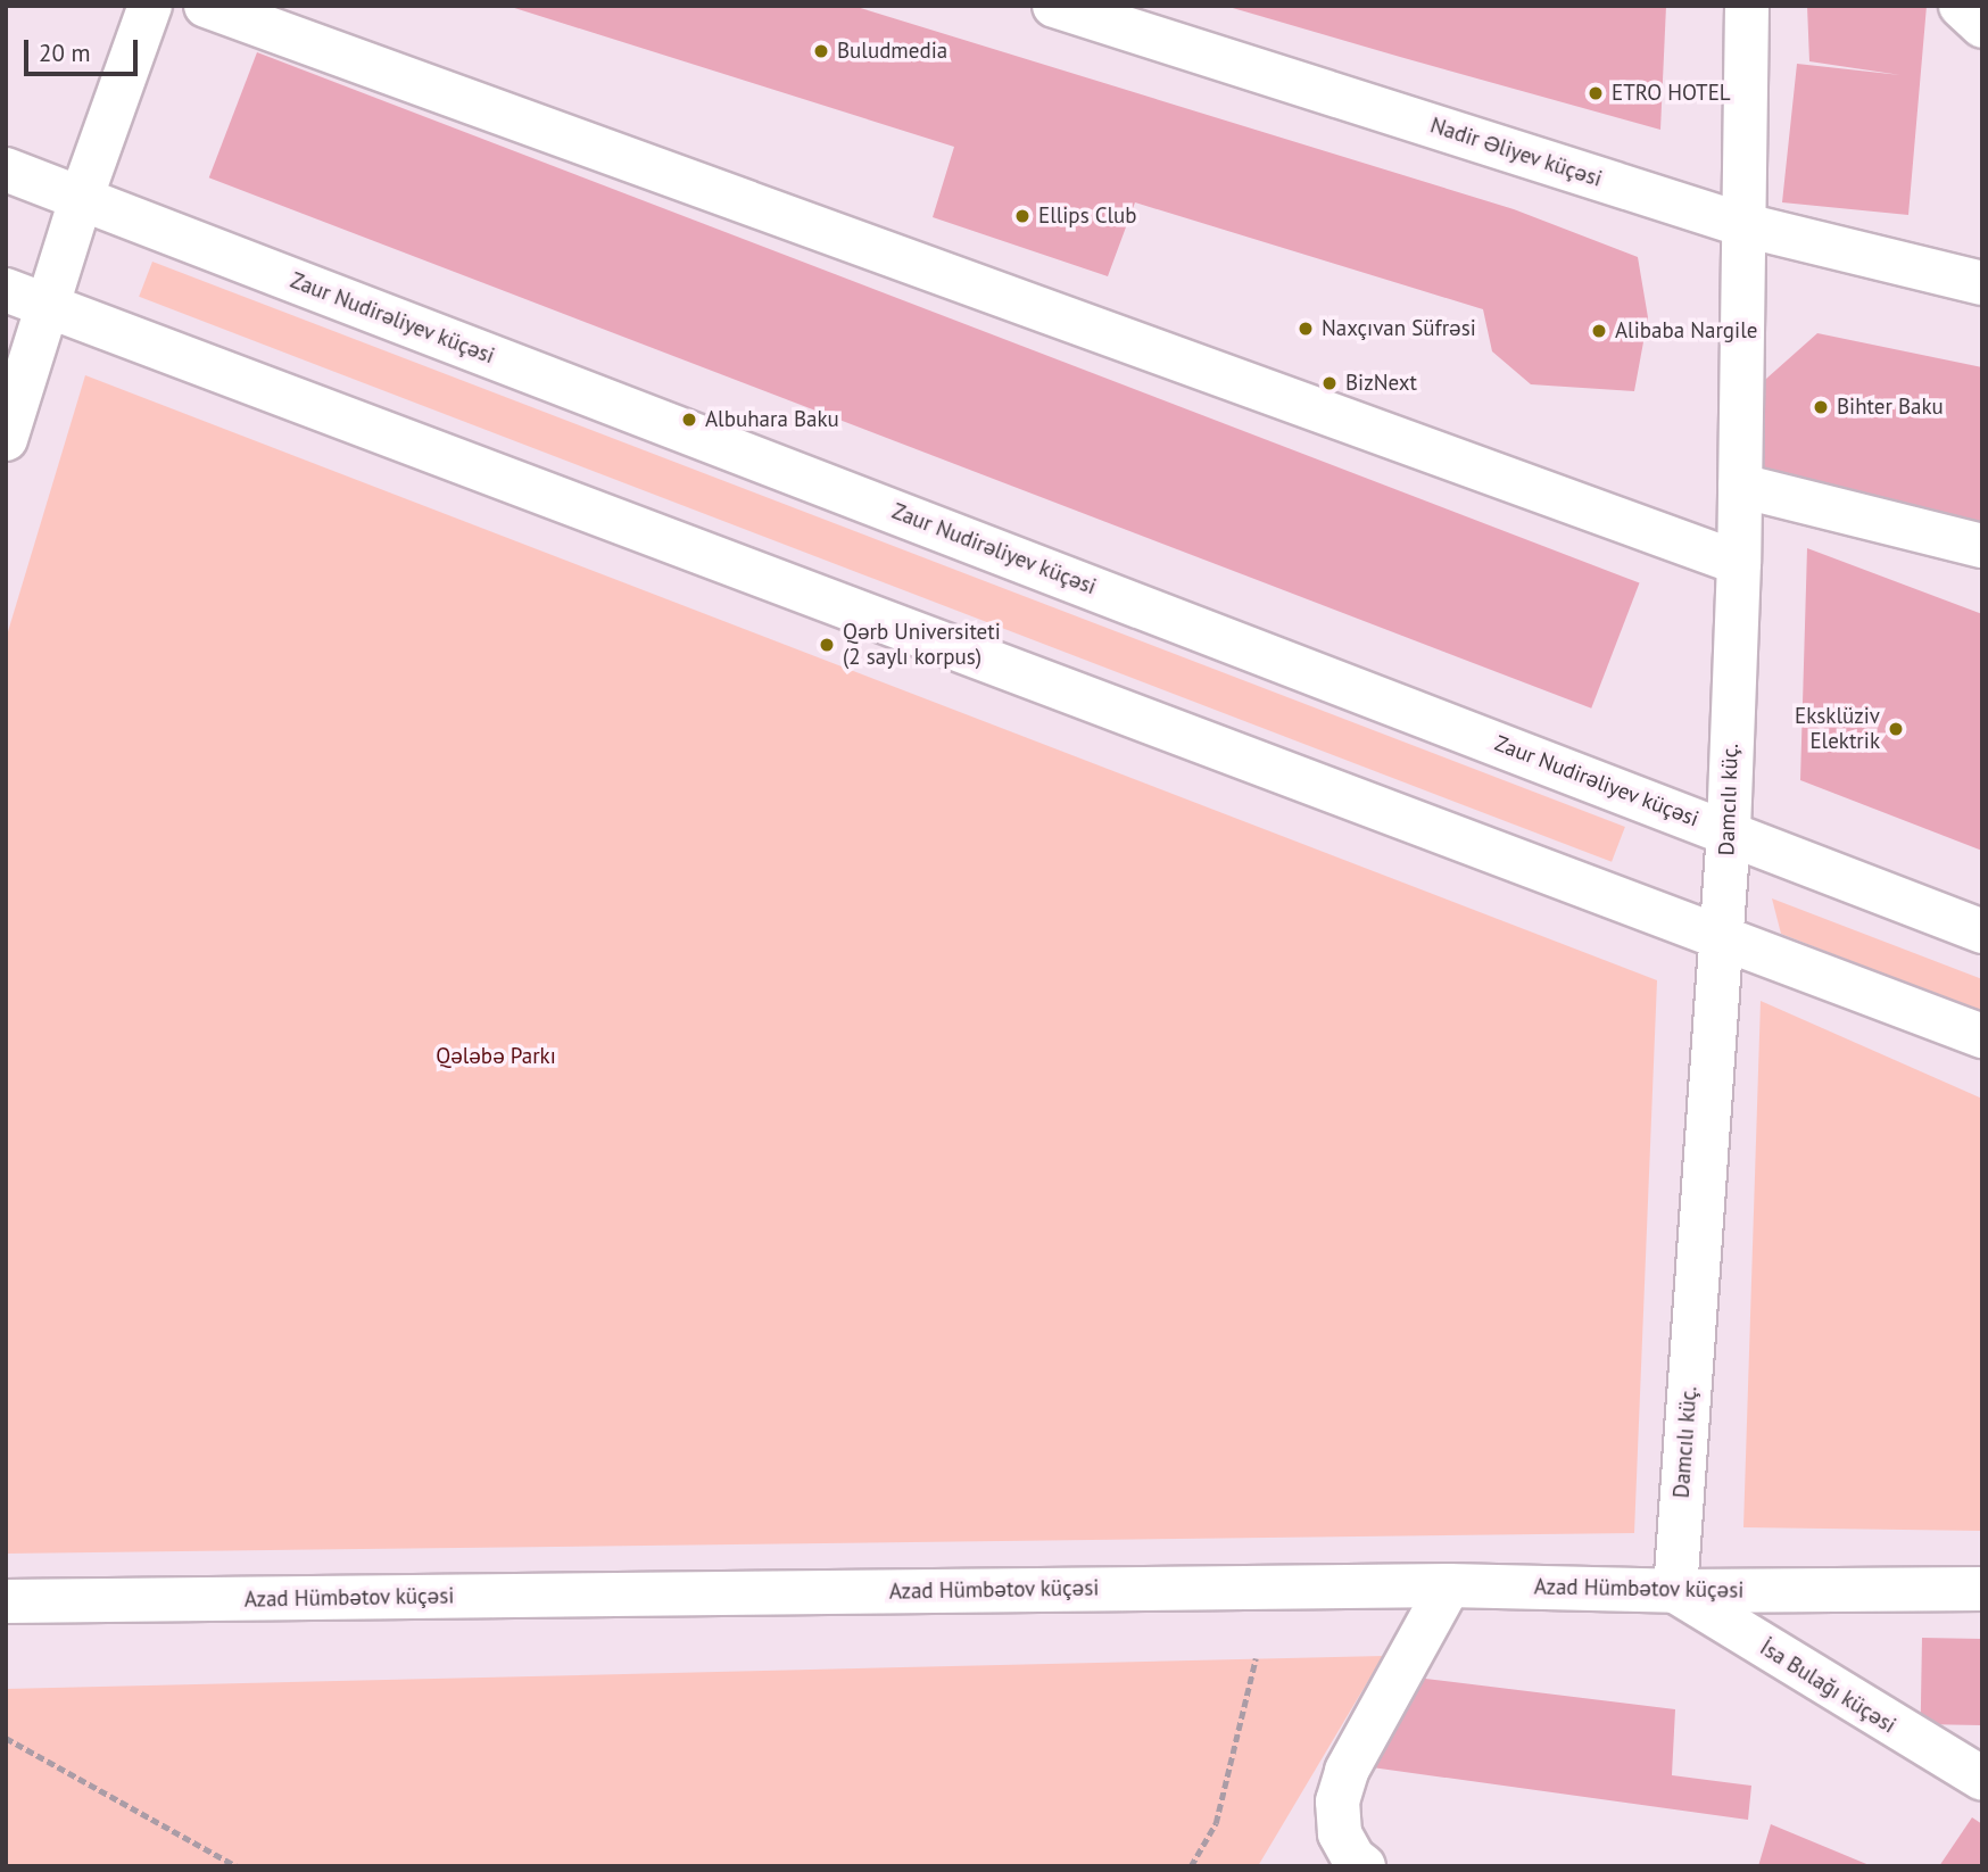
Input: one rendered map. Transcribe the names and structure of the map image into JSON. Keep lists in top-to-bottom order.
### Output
{
  "streets": {
    "street": [
      "Nadir Əliyev küçəsi",
      "Zaur Nudirəliyev küçəsi",
      "Damcılı küç.",
      "Azad Hümbətov küçəsi",
      "İsa Bulağı küçəsi"
    ]
  },
  "crossings": [
    ["Nadir Əliyev küçəsi", "Damcılı küç."],
    ["Zaur Nudirəliyev küçəsi", "Damcılı küç."],
    ["Damcılı küç.", "Azad Hümbətov küçəsi"],
    ["Damcılı küç.", "İsa Bulağı küçəsi"],
    ["Azad Hümbətov küçəsi", "İsa Bulağı küçəsi"]
  ],
  "parks": ["Qələbə Parkı"],
  "places": [
    "Buludmedia",
    "ETRO HOTEL",
    "Ellips Club",
    "Naxçıvan Süfrəsi",
    "Alibaba Nargile",
    "BizNext",
    "Bihter Baku",
    "Albuhara Baku",
    "Qərb Universiteti (2 saylı korpus)",
    "Eksklüziv Elektrik"
  ],
  "scale_bar": "20 m"
}
